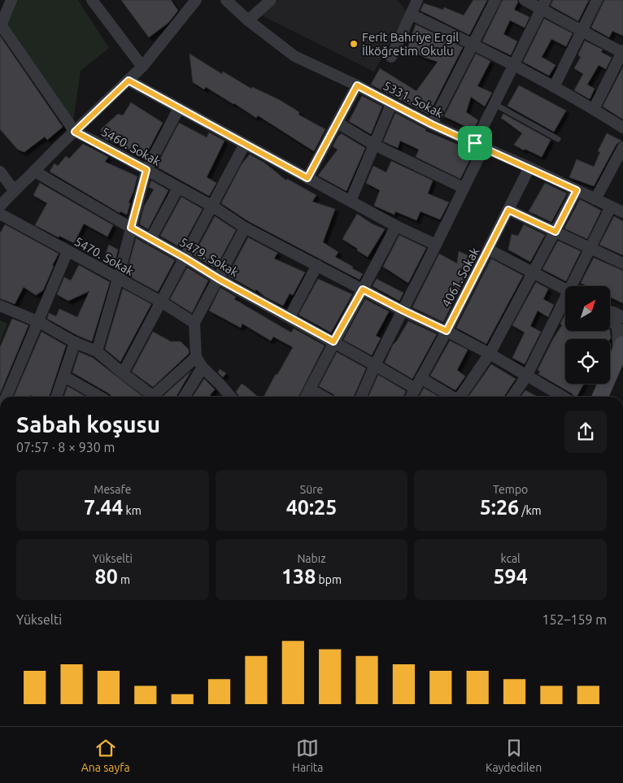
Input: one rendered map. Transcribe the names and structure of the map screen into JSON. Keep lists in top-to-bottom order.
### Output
{
  "streets": {
    "street": [
      "5331. Sokak",
      "5460. Sokak",
      "5470. Sokak",
      "5479. Sokak",
      "4061. Sokak"
    ]
  },
  "crossings": [
    ["5460. Sokak", "4061. Sokak"],
    ["5479. Sokak", "4061. Sokak"]
  ],
  "places": ["Ferit Bahriye Ergil İlköğretim Okulu"],
  "north": "top right",
  "page": {
    "heading": ["Sabah koşusu", "07:57 · 8 × 930 m"],
    "stats": [
      ["Mesafe", "7.44 km"],
      ["Süre", "40:25"],
      ["Tempo", "5:26 /km"],
      ["Yükselti", "80 m"],
      ["Nabız", "138 bpm"],
      ["kcal", "594"]
    ],
    "chart": ["Yükselti", "152–159 m"],
    "tabs": ["Ana sayfa", "Harita", "Kaydedilen"]
  }
}
